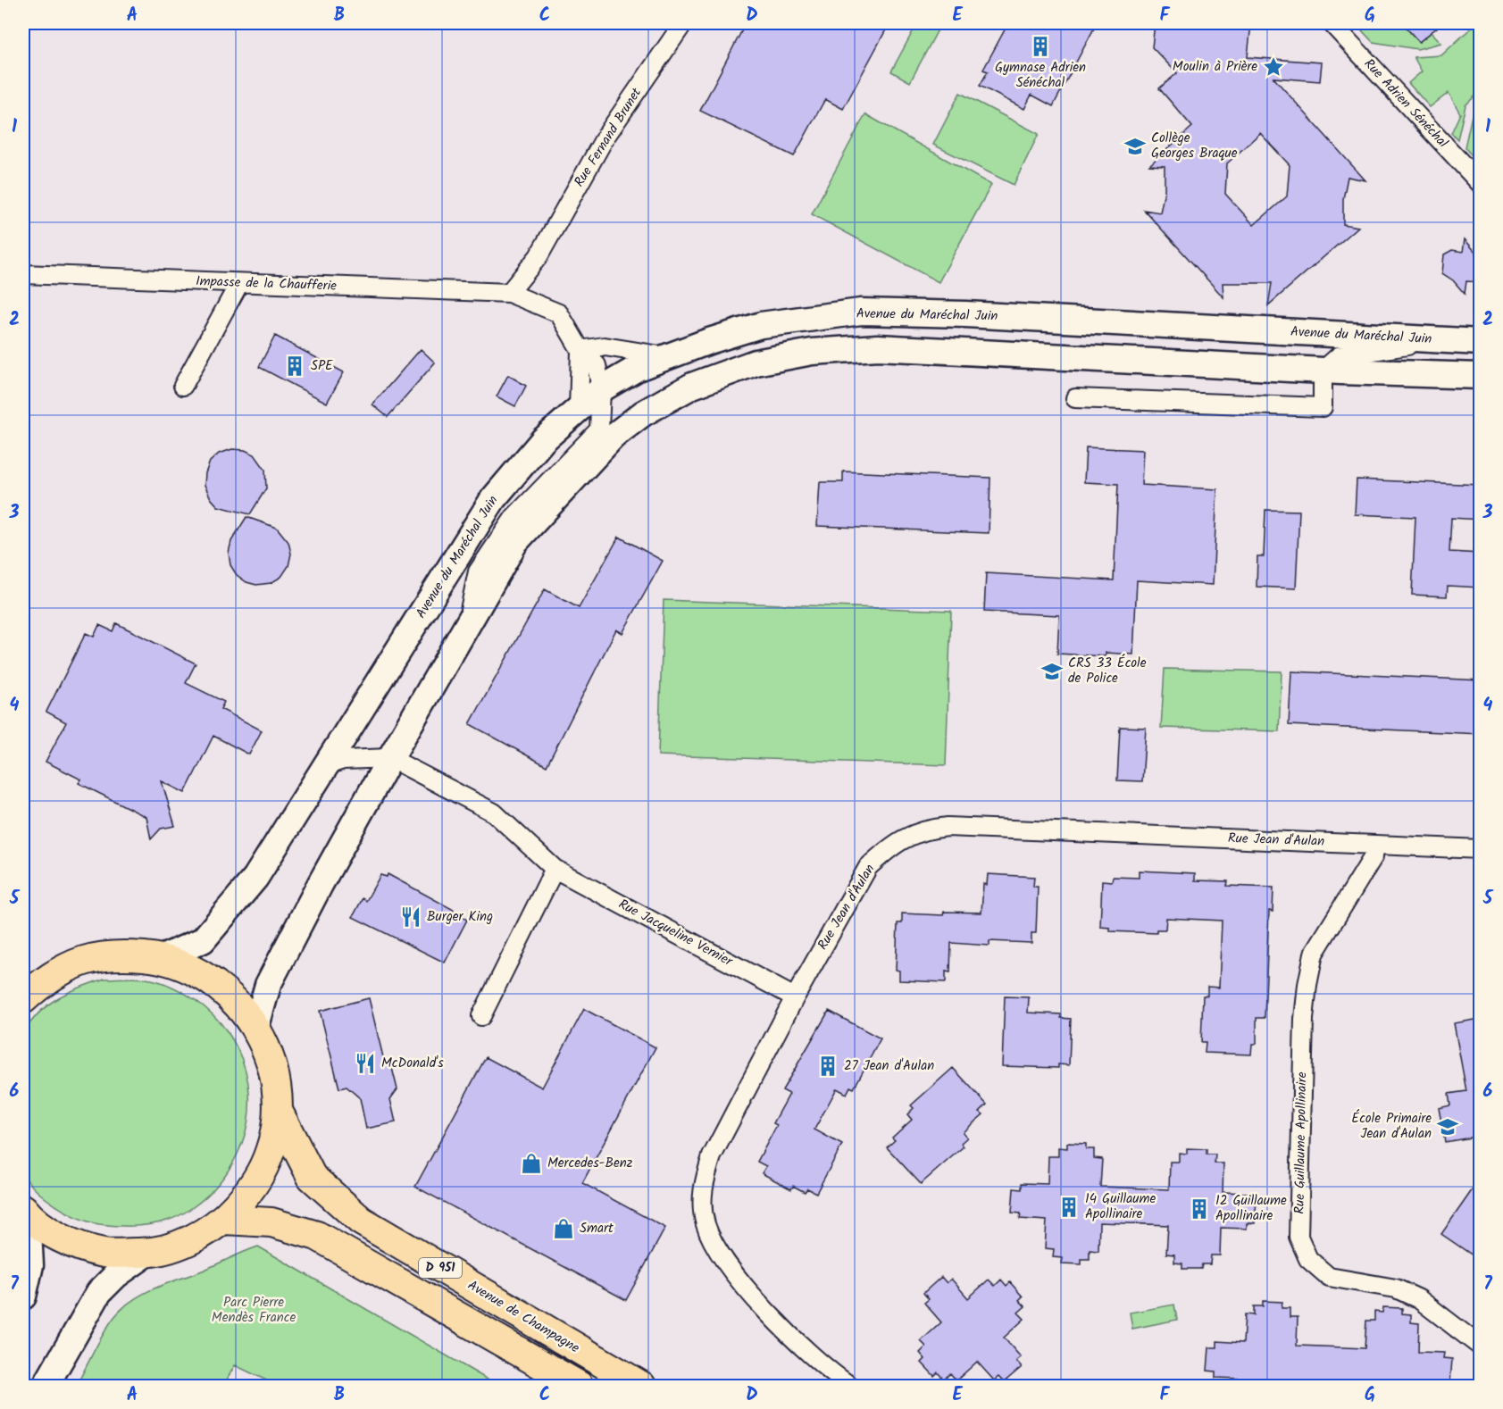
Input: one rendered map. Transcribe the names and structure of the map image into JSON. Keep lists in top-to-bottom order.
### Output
{
  "streets": {
    "main road": ["Avenue du Maréchal Juin", "D 951", "Avenue de Champagne"],
    "street": [
      "Rue Adrien Sénéchal",
      "Rue Fernand Brunet",
      "Impasse de la Chaufferie",
      "Rue Jean d'Aulan",
      "Rue Jacqueline Vernier",
      "Rue Guillaume Apollinaire"
    ]
  },
  "crossings": [
    ["Rue Fernand Brunet", "Impasse de la Chaufferie"],
    ["Avenue du Maréchal Juin", "Rue Jacqueline Vernier"],
    ["Rue Jean d'Aulan", "Rue Jacqueline Vernier"],
    ["Rue Jean d'Aulan", "Rue Guillaume Apollinaire"]
  ],
  "parks": ["Parc Pierre Mendès France"],
  "places": {
    "building": [
      "Gymnase Adrien Sénéchal",
      "SPE",
      "27 Jean d'Aulan",
      "14 Guillaume Apollinaire",
      "12 Guillaume Apollinaire"
    ],
    "place": ["Moulin à Prière"],
    "school or university": ["Collège Georges Braque", "CRS 33 École de Police", "École Primaire Jean d'Aulan"],
    "restaurant": ["Burger King", "McDonald's"],
    "shop": ["Mercedes-Benz", "Smart"]
  },
  "grid": {
    "columns": [
      "A",
      "B",
      "C",
      "D",
      "E",
      "F",
      "G"
    ],
    "rows": [
      "1",
      "2",
      "3",
      "4",
      "5",
      "6",
      "7"
    ]
  }
}
